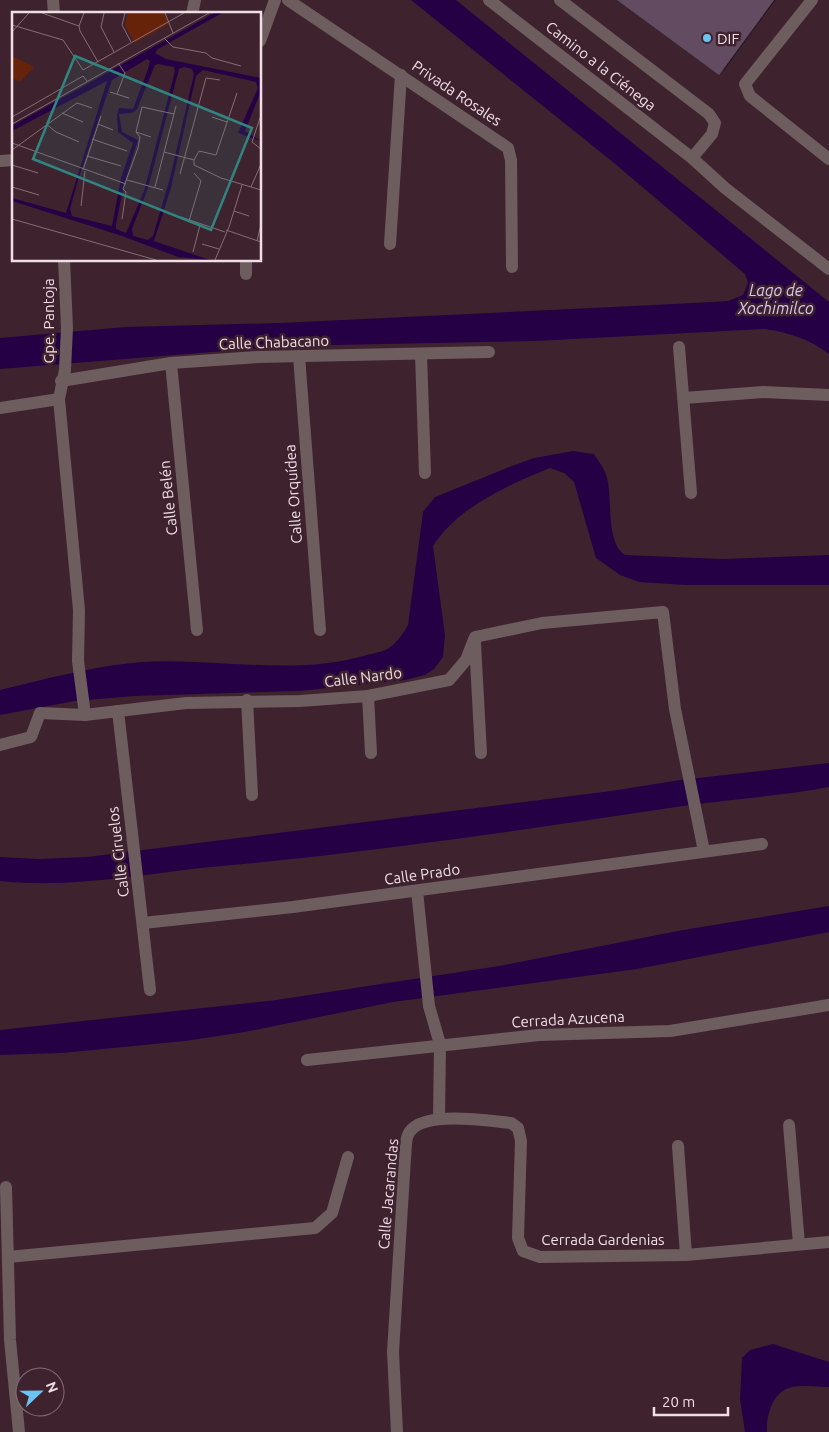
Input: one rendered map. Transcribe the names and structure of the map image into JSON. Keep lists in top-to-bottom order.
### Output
{
  "streets": {
    "street": [
      "Camino a la Ciénega",
      "Privada Rosales",
      "Gpe. Pantoja",
      "Calle Chabacano",
      "Calle Orquídea",
      "Calle Belén",
      "Calle Nardo",
      "Calle Ciruelos",
      "Calle Prado",
      "Cerrada Azucena",
      "Calle Jacarandas",
      "Cerrada Gardenias"
    ]
  },
  "crossings": [
    ["Gpe. Pantoja", "Calle Chabacano"],
    ["Gpe. Pantoja", "Calle Nardo"],
    ["Calle Chabacano", "Calle Orquídea"],
    ["Calle Chabacano", "Calle Belén"],
    ["Calle Nardo", "Calle Ciruelos"],
    ["Calle Ciruelos", "Calle Prado"],
    ["Calle Jacarandas", "Cerrada Gardenias"]
  ],
  "water": ["Lago de Xochimilco"],
  "places": ["DIF"],
  "scale_bar": "20 m",
  "north": "right"
}
